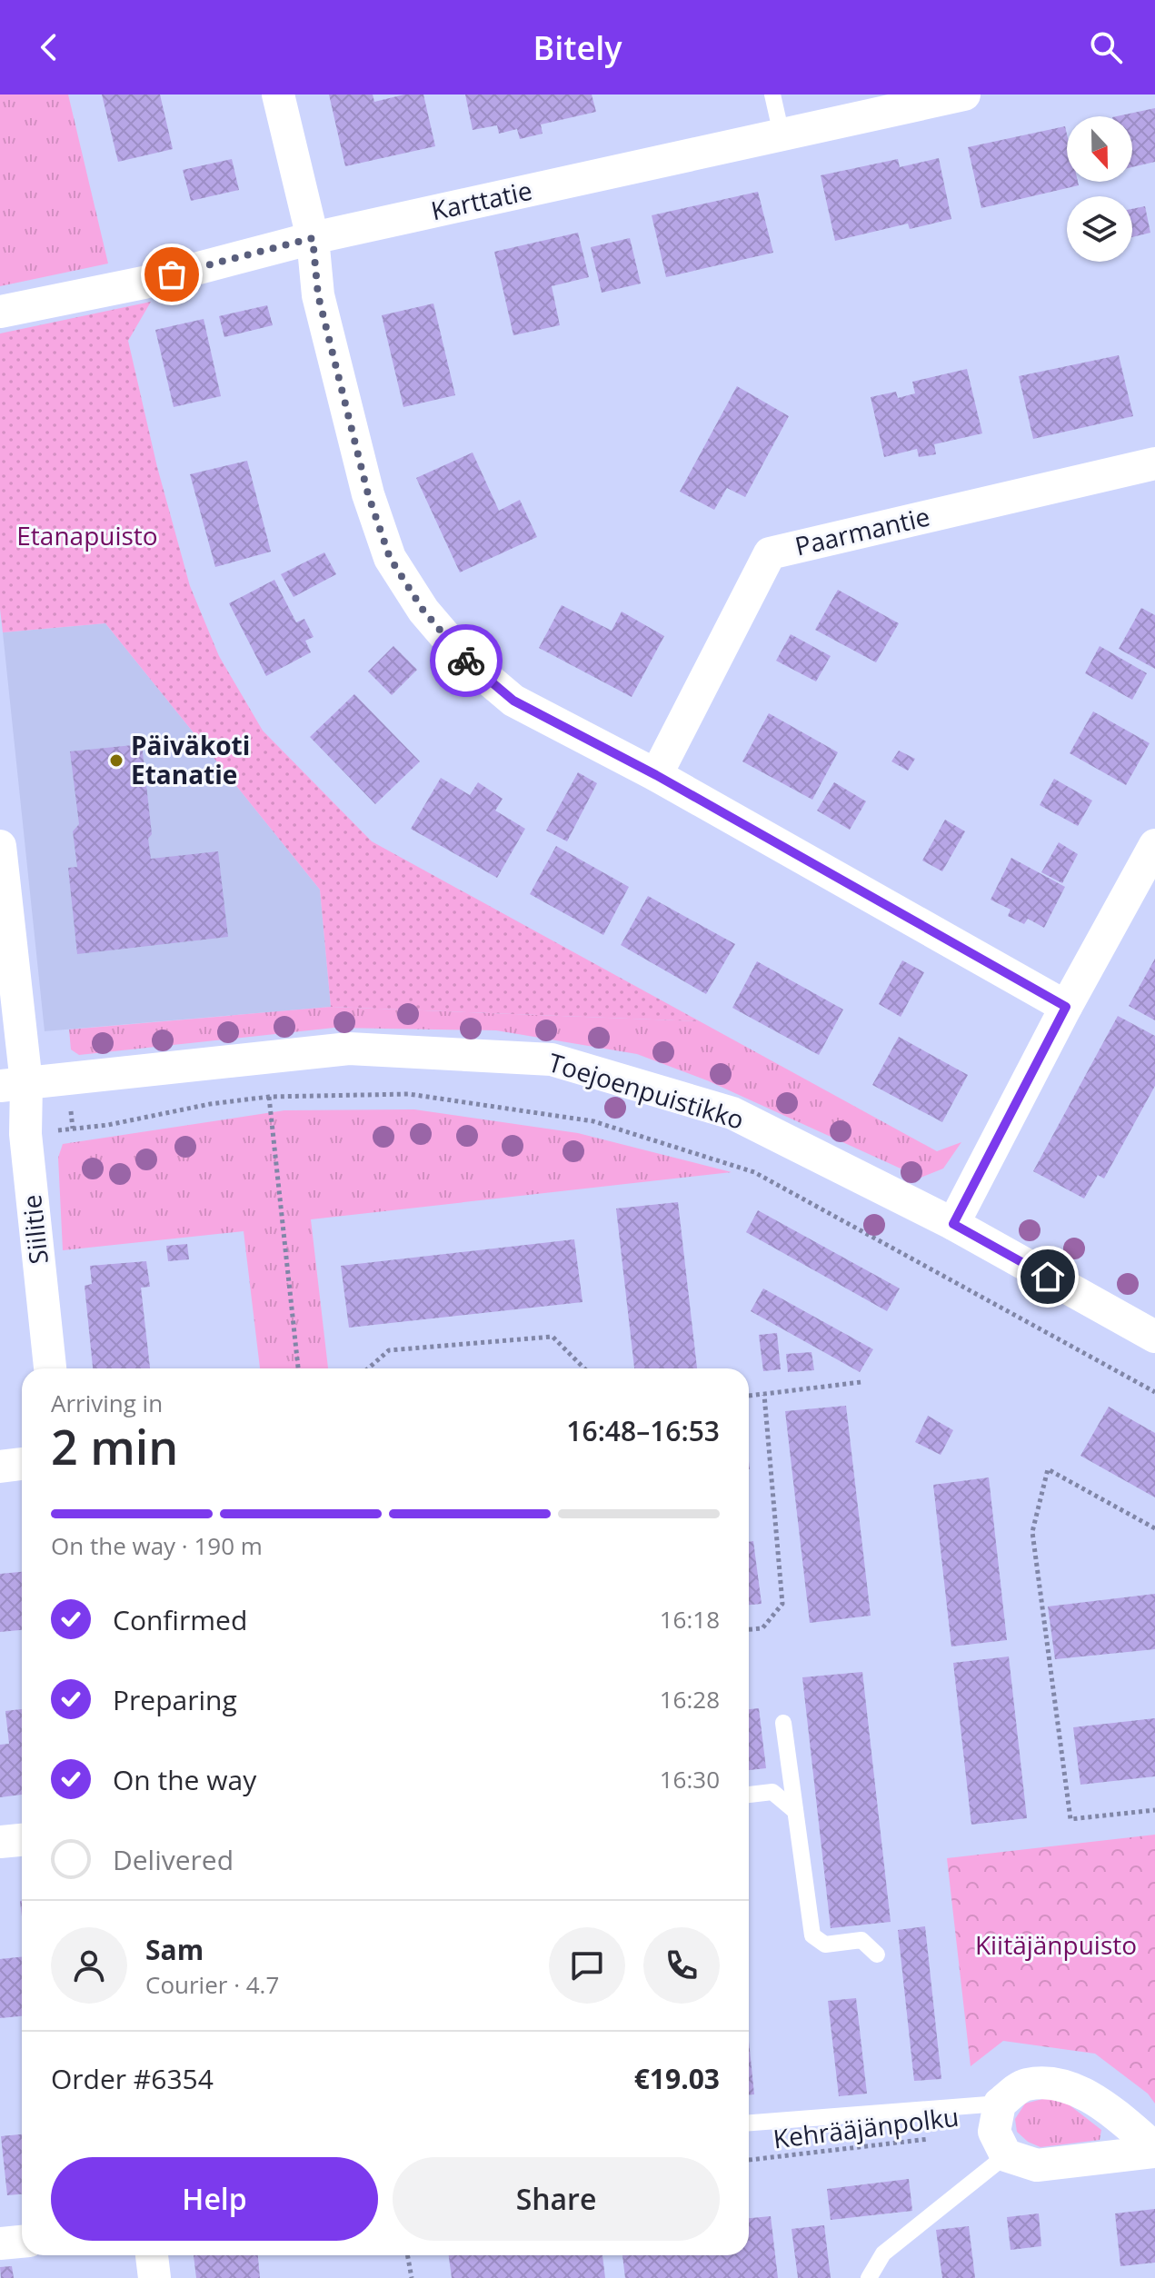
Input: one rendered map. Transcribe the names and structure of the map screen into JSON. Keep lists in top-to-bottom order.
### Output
{
  "streets": {
    "street": [
      "Karttatie",
      "Paarmantie",
      "Toejoenpuistikko",
      "Siilitie"
    ],
    "path": ["Kehrääjänpolku"]
  },
  "crossings": [
    ["Toejoenpuistikko", "Siilitie"]
  ],
  "parks": ["Etanapuisto", "Kiitäjänpuisto"],
  "places": ["Päiväkoti Etanatie"],
  "north": "bottom",
  "page": {
    "header": "Bitely",
    "heading": ["2 min", "Arriving in", "16:48–16:53"],
    "panel": [
      "Sam",
      "Courier · 4.7",
      "Order #6354",
      "€19.03"
    ],
    "bar": "On the way · 190 m",
    "list": [
      ["Confirmed", "16:18"],
      ["Preparing", "16:28"],
      ["On the way", "16:30"],
      "Delivered"
    ],
    "buttons": ["Help", "Share"]
  }
}
